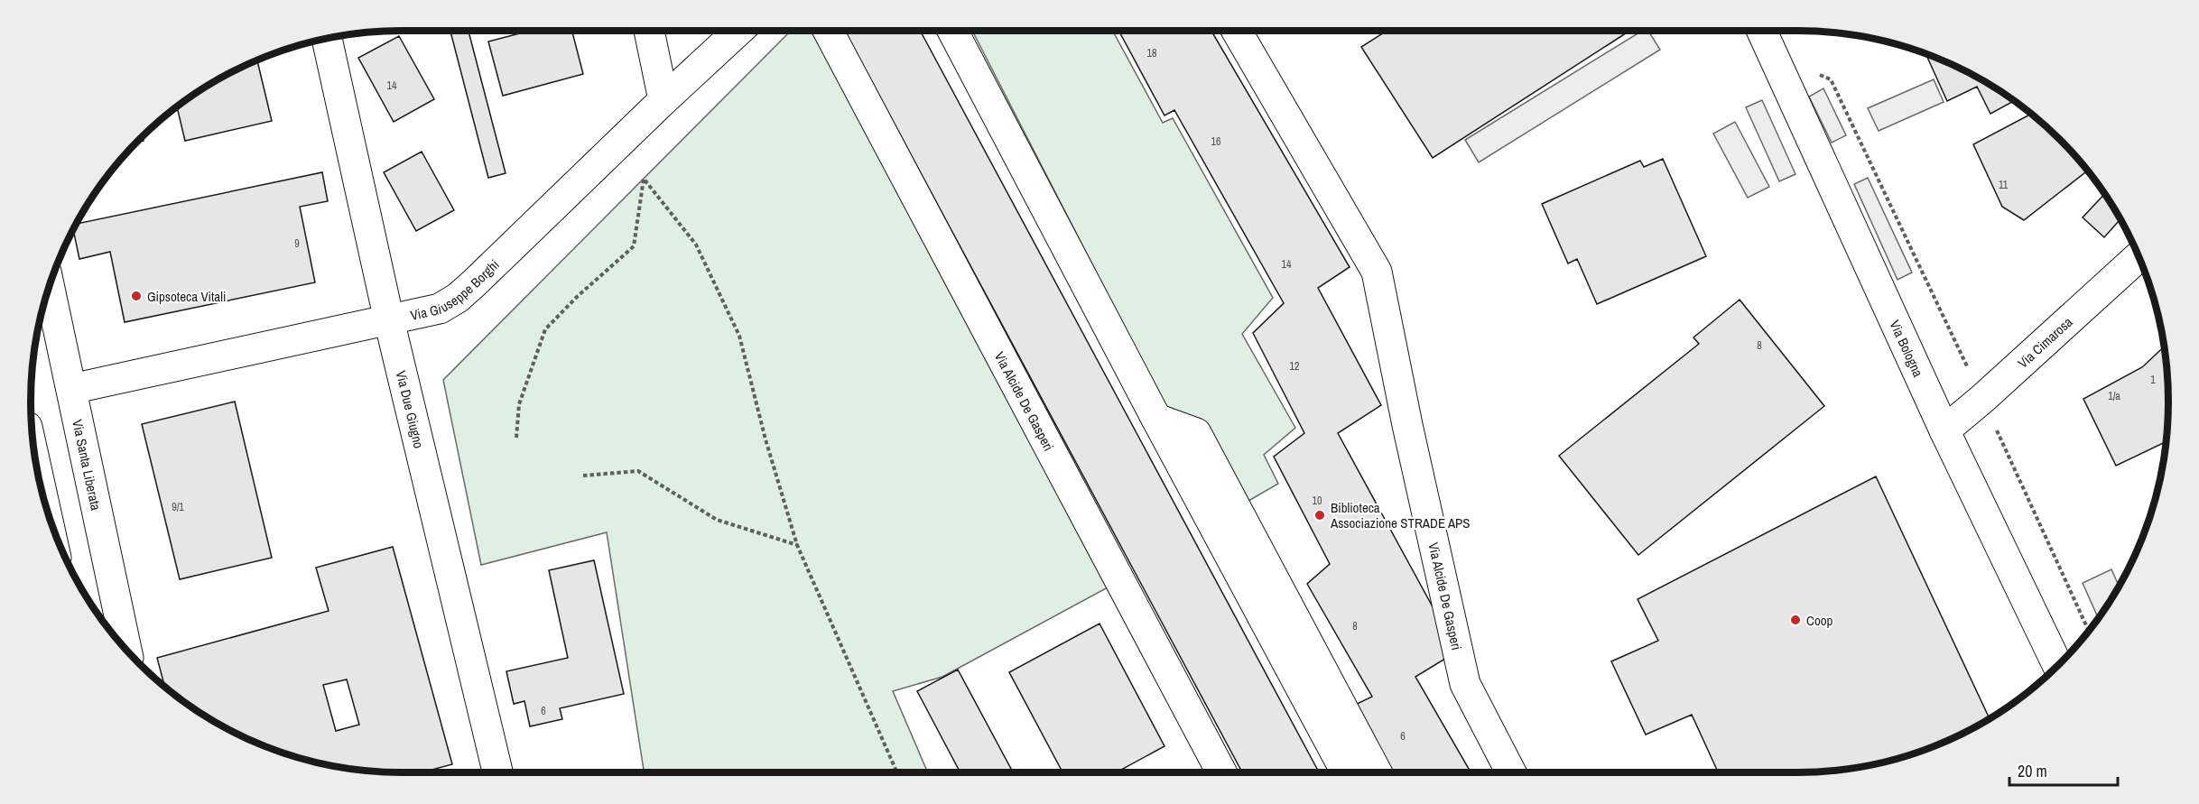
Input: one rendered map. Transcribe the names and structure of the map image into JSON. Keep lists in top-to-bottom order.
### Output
{
  "streets": {
    "street": [
      "Via Giuseppe Borghi",
      "Via Cimarosa",
      "Via Bologna",
      "Via Alcide De Gasperi",
      "Via Due Giugno",
      "Via Santa Liberata"
    ]
  },
  "crossings": [
    ["Via Giuseppe Borghi", "Via Due Giugno"],
    ["Via Giuseppe Borghi", "Via Santa Liberata"],
    ["Via Cimarosa", "Via Bologna"]
  ],
  "places": ["Gipsoteca Vitali", "Biblioteca Associazione STRADE APS", "Coop"],
  "house_numbers": [
    "18",
    "14",
    "16",
    "11",
    "9",
    "14",
    "8",
    "12",
    "1",
    "1/a",
    "10",
    "9/1",
    "8",
    "6",
    "6"
  ],
  "scale_bar": "20 m"
}
